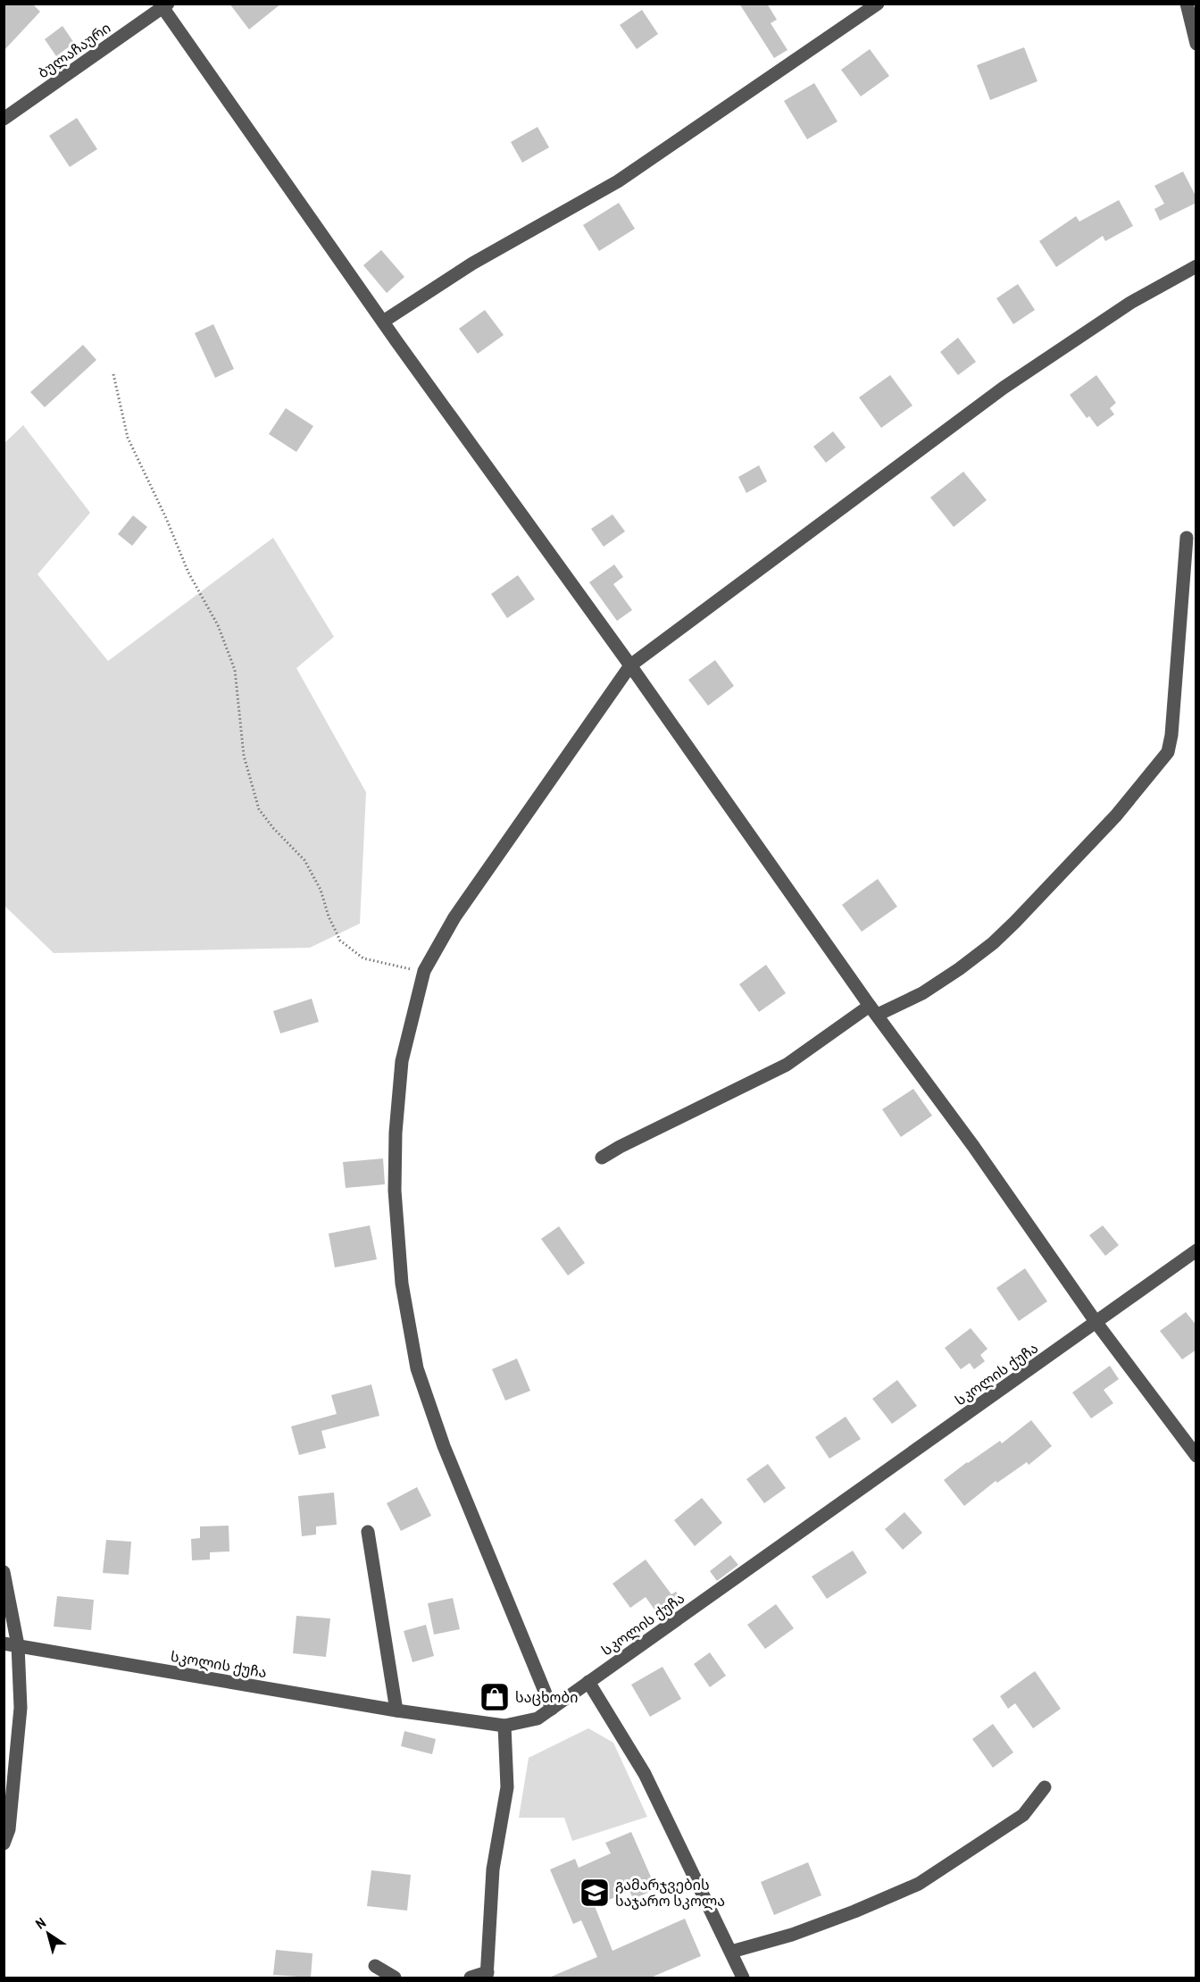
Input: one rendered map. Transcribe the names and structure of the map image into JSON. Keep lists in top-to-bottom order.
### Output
{
  "streets": {
    "street": ["ბულაჩაური", "სკოლის ქუჩა"]
  },
  "places": {
    "shop": ["საცხობი"],
    "school or university": ["გამარჯვების საჯარო სკოლა"]
  },
  "north": "top left"
}
